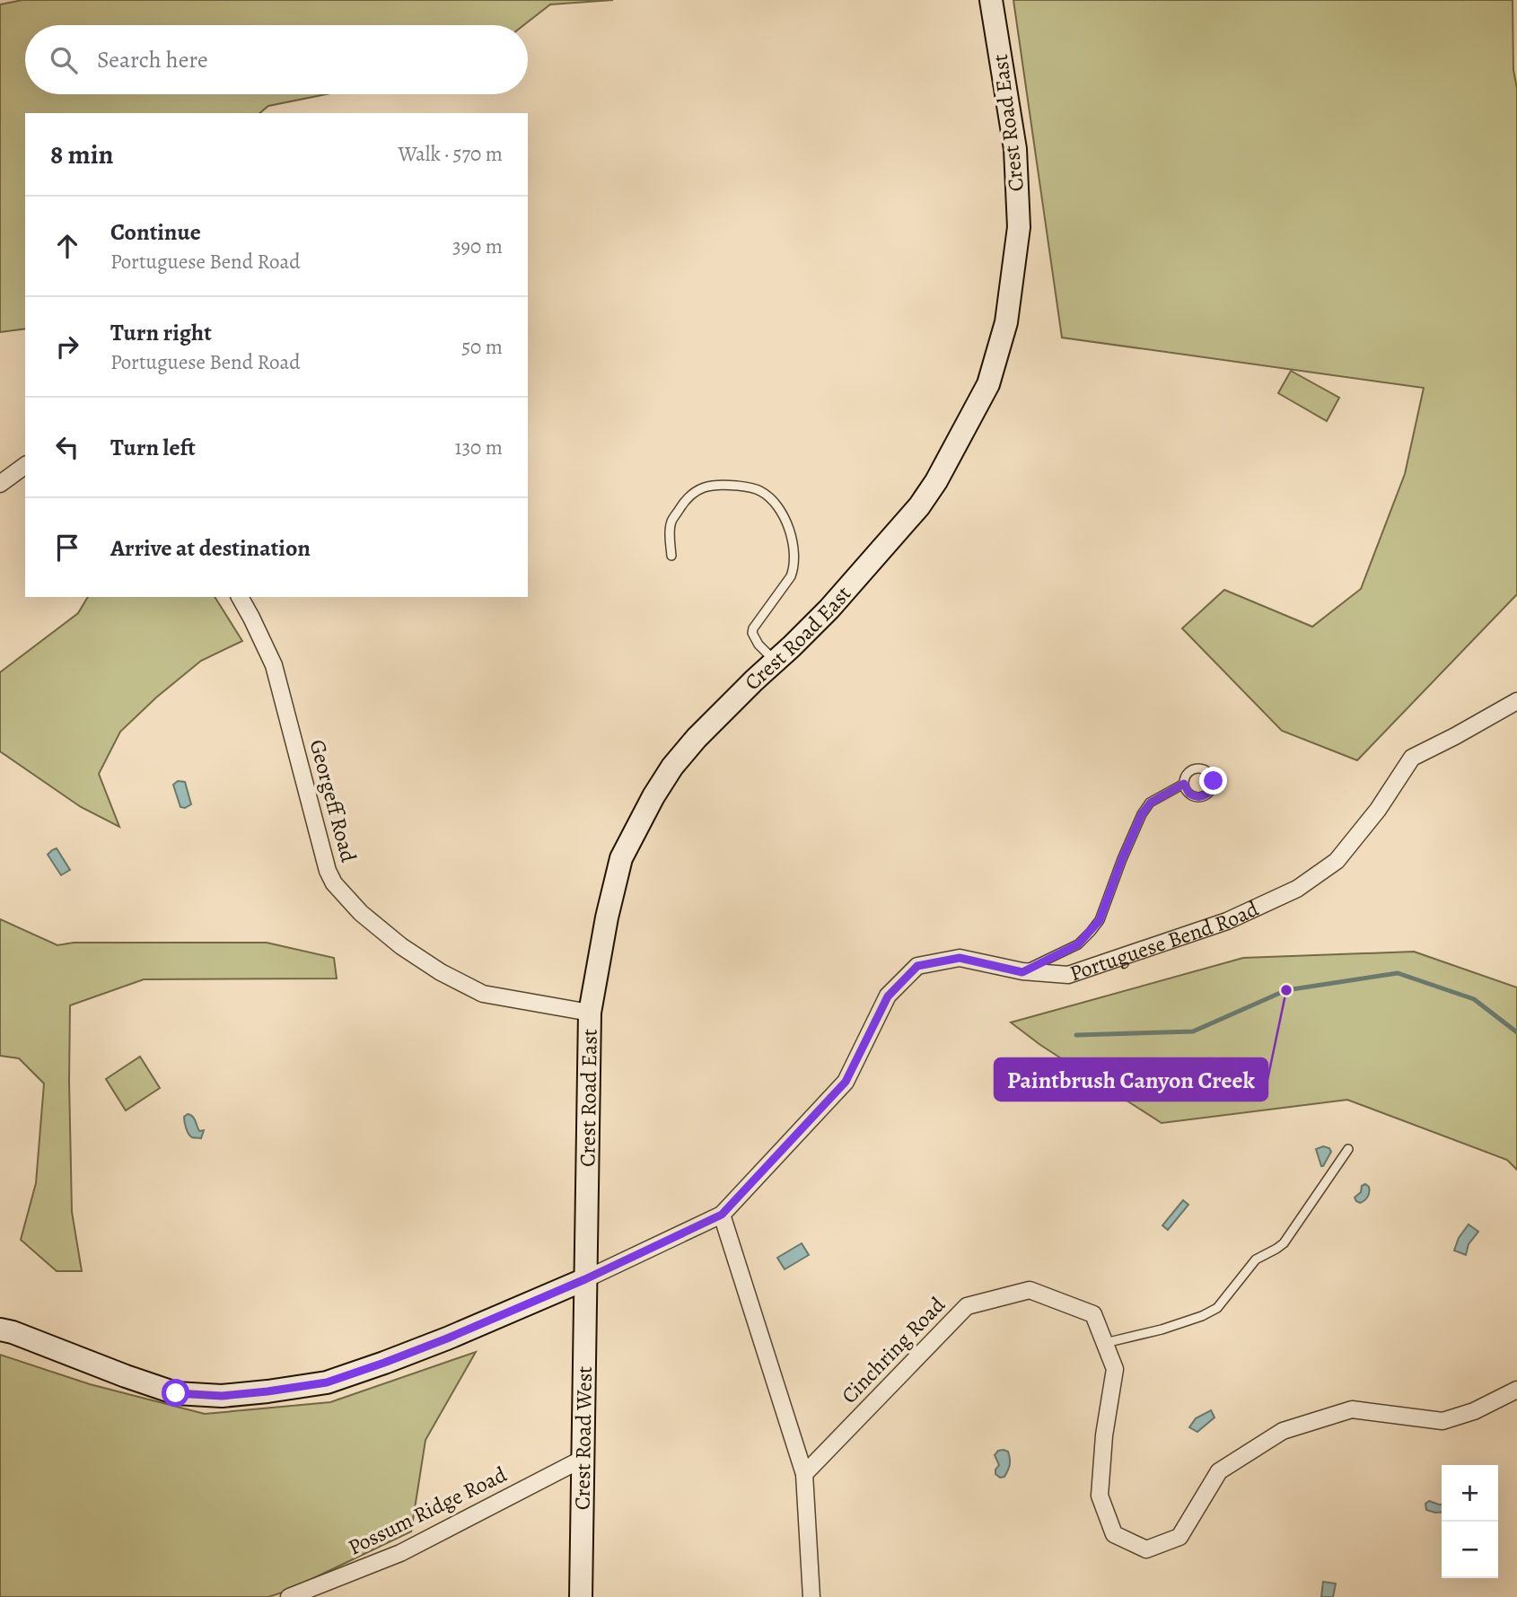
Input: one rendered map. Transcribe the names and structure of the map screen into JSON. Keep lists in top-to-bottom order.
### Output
{
  "streets": {
    "street": [
      "Crest Road East",
      "Georgeff Road",
      "Portuguese Bend Road",
      "Cinchring Road",
      "Crest Road West",
      "Possum Ridge Road"
    ]
  },
  "crossings": [
    ["Crest Road East", "Georgeff Road"],
    ["Crest Road East", "Portuguese Bend Road"],
    ["Crest Road East", "Crest Road West"],
    ["Portuguese Bend Road", "Crest Road West"],
    ["Crest Road West", "Possum Ridge Road"]
  ],
  "places": ["Paintbrush Canyon Creek"],
  "page": {
    "search": "Search here",
    "heading": ["8 min", "Walk · 570 m"],
    "list": [
      ["Continue", "Portuguese Bend Road", "390 m"],
      ["Turn right", "Portuguese Bend Road", "50 m"],
      ["Turn left", "130 m"],
      "Arrive at destination"
    ],
    "map_buttons": ["+", "−"]
  }
}
